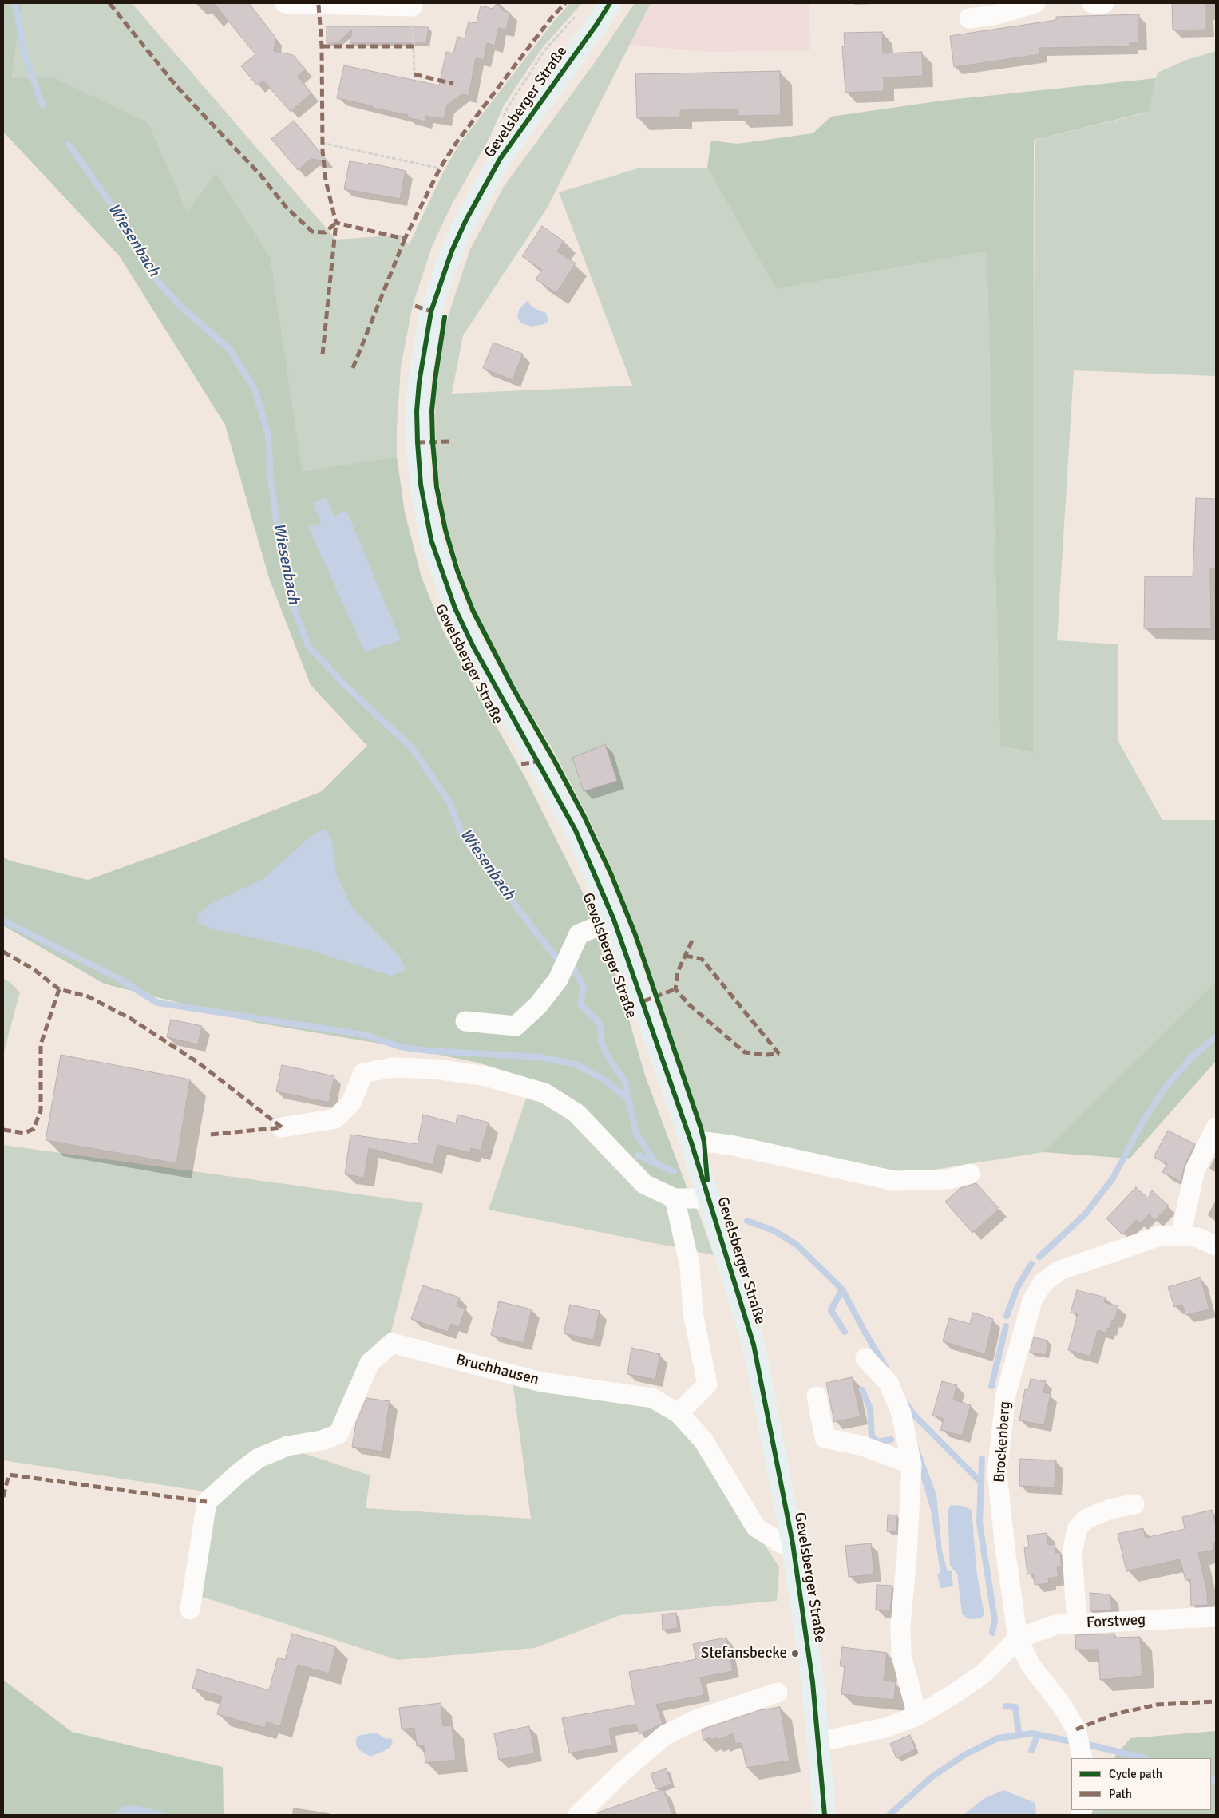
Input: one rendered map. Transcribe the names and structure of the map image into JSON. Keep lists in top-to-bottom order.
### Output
{
  "streets": {
    "main road": ["Gevelsberger Straße"],
    "street": ["Bruchhausen", "Brockenberg", "Forstweg"]
  },
  "crossings": [
    ["Gevelsberger Straße", "Bruchhausen"],
    ["Brockenberg", "Forstweg"]
  ],
  "water": ["Wiesenbach"],
  "places": ["Stefansbecke"],
  "legend": ["Cycle path", "Path"]
}
